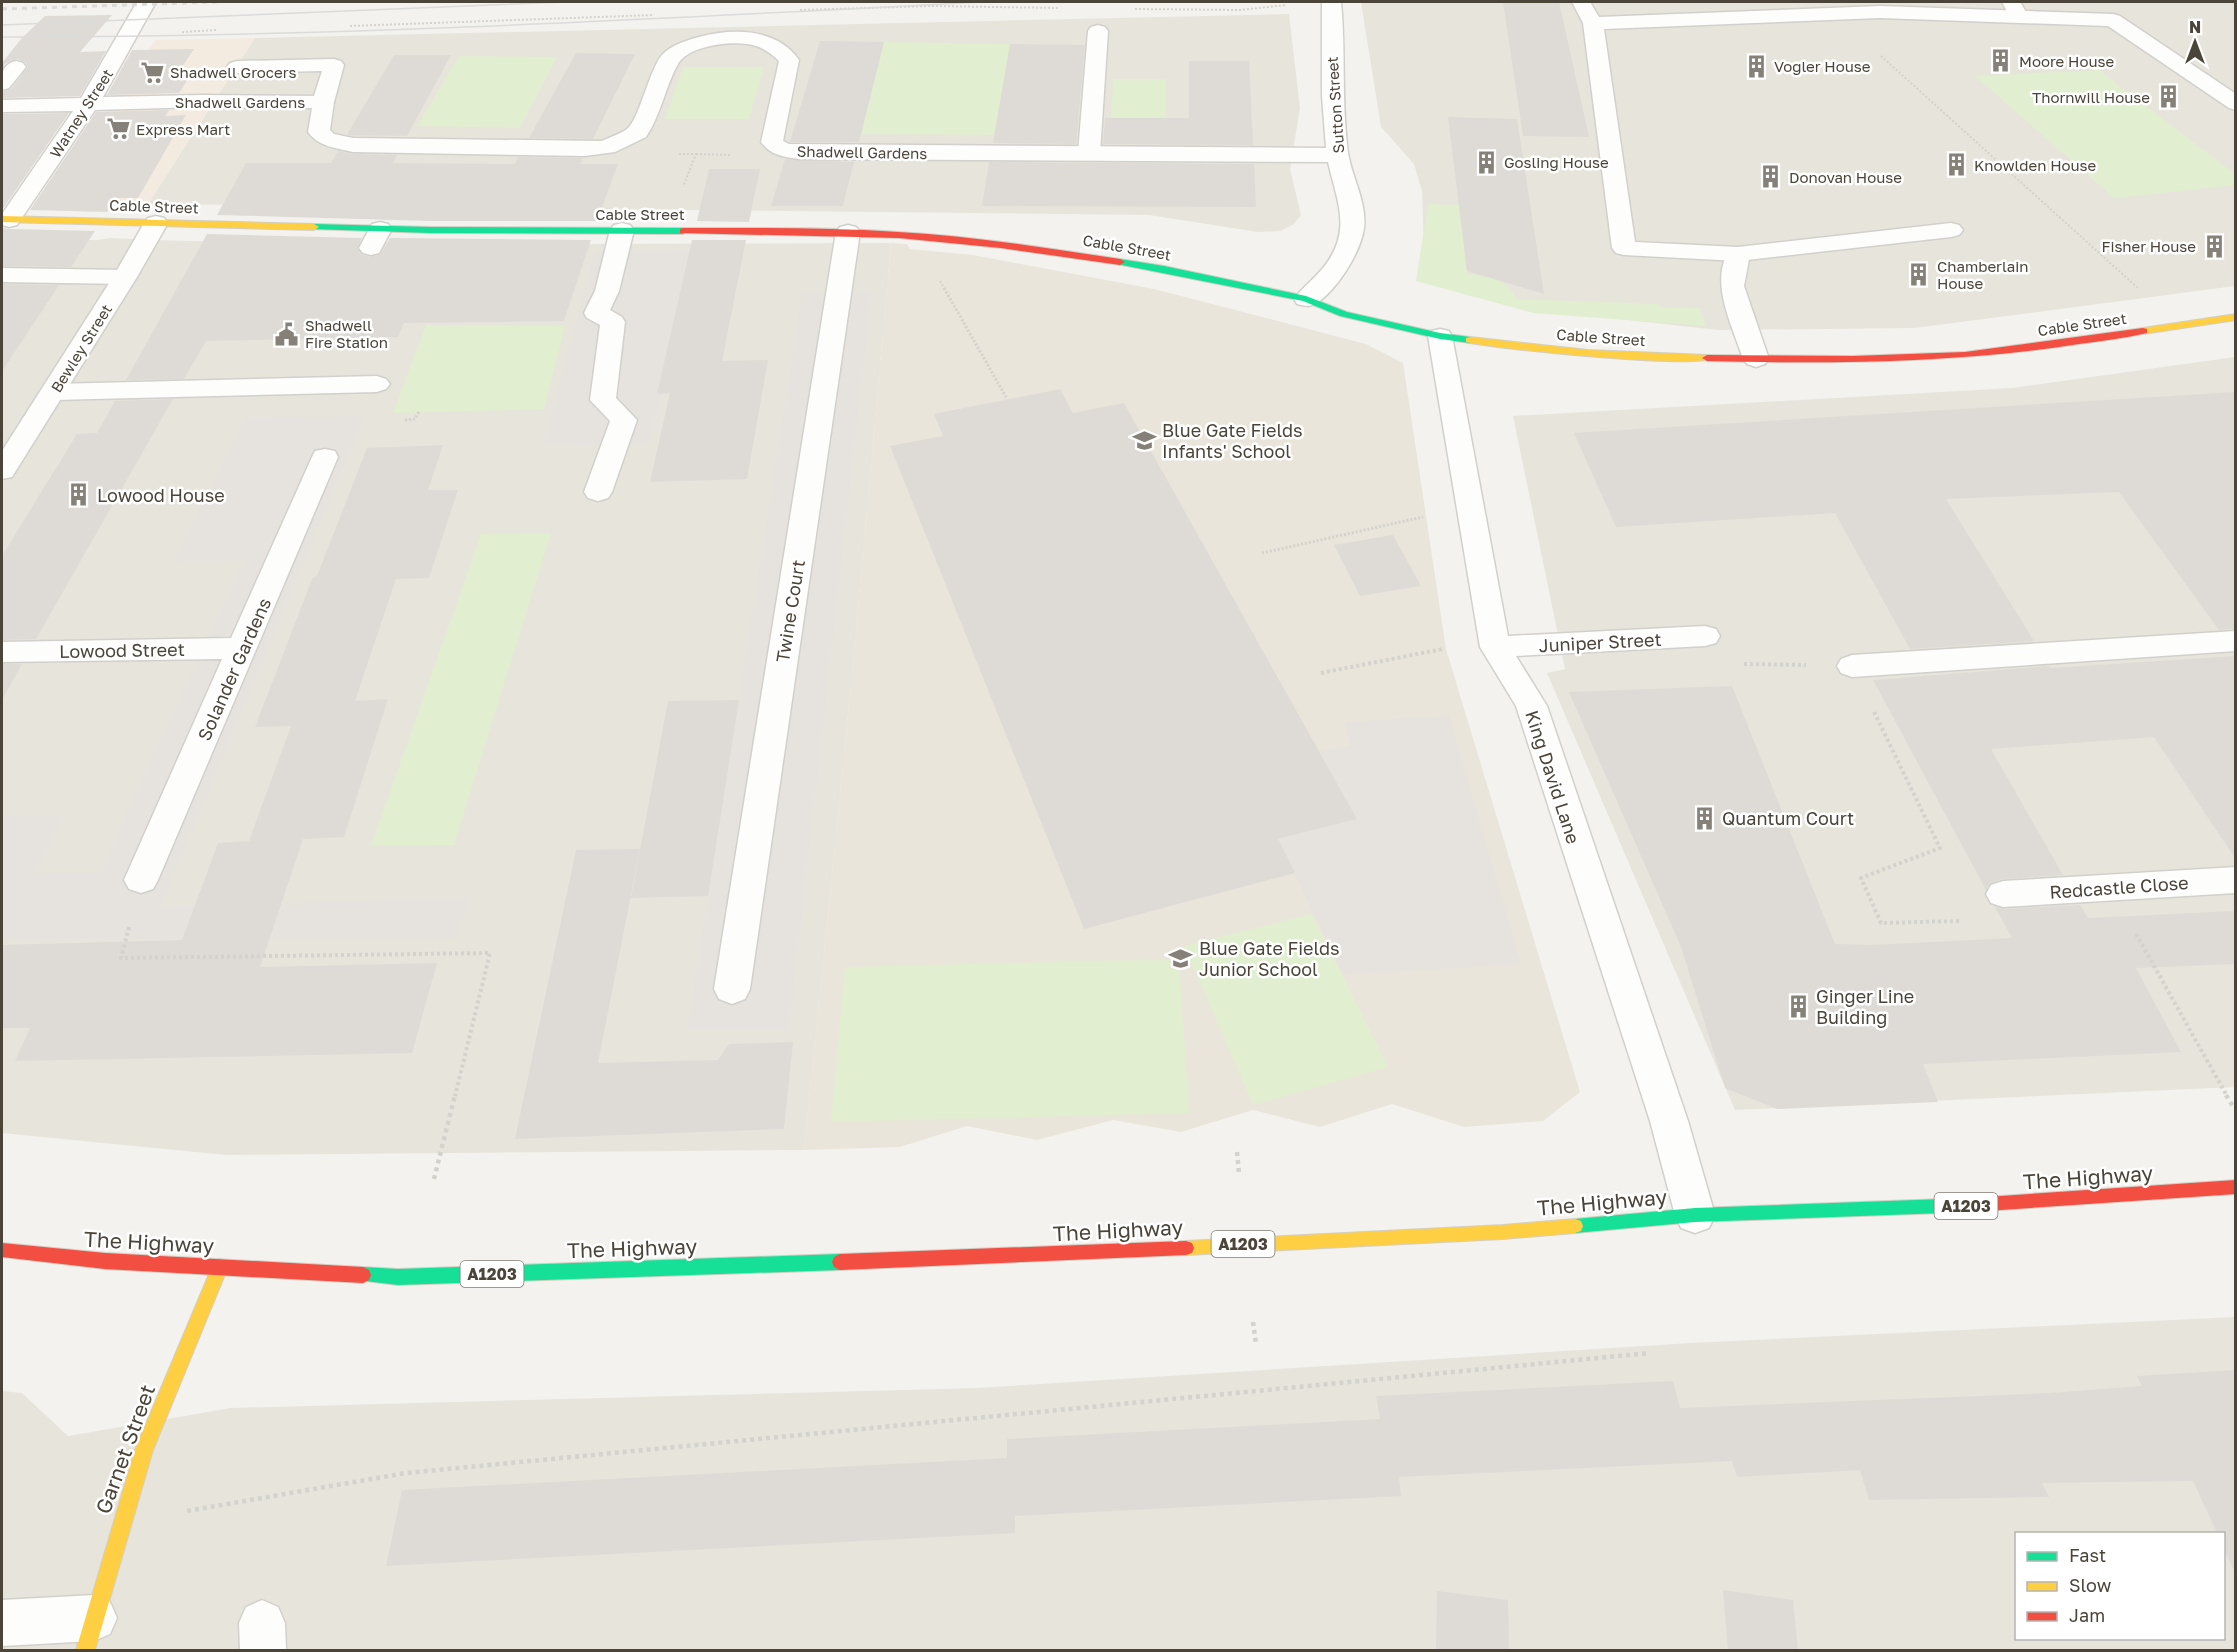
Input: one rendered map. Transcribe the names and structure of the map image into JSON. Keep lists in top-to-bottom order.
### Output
{
  "streets": {
    "main road": [
      "Cable Street",
      "The Highway",
      "A1203",
      "Garnet Street"
    ],
    "street": [
      "Shadwell Gardens",
      "Sutton Street",
      "Watney Street",
      "Bewley Street",
      "Twine Court",
      "Juniper Street",
      "Lowood Street",
      "Solander Gardens",
      "King David Lane",
      "Redcastle Close"
    ]
  },
  "crossings": [
    ["Shadwell Gardens", "Sutton Street"],
    ["Shadwell Gardens", "Watney Street"],
    ["Sutton Street", "Cable Street"],
    ["Watney Street", "Cable Street"],
    ["Cable Street", "Bewley Street"],
    ["Cable Street", "Twine Court"],
    ["Cable Street", "King David Lane"],
    ["Juniper Street", "King David Lane"],
    ["Lowood Street", "Solander Gardens"],
    ["King David Lane", "The Highway"],
    ["The Highway", "Garnet Street"]
  ],
  "places": {
    "building": [
      "Moore House",
      "Vogler House",
      "Thornwill House",
      "Gosling House",
      "Knowlden House",
      "Donovan House",
      "Fisher House",
      "Chamberlain House",
      "Lowood House",
      "Quantum Court",
      "Ginger Line Building"
    ],
    "supermarket": ["Shadwell Grocers", "Express Mart"],
    "public building": ["Shadwell Fire Station"],
    "school or university": ["Blue Gate Fields Infants' School", "Blue Gate Fields Junior School"]
  },
  "legend": ["Fast", "Slow", "Jam"],
  "north": "top"
}
